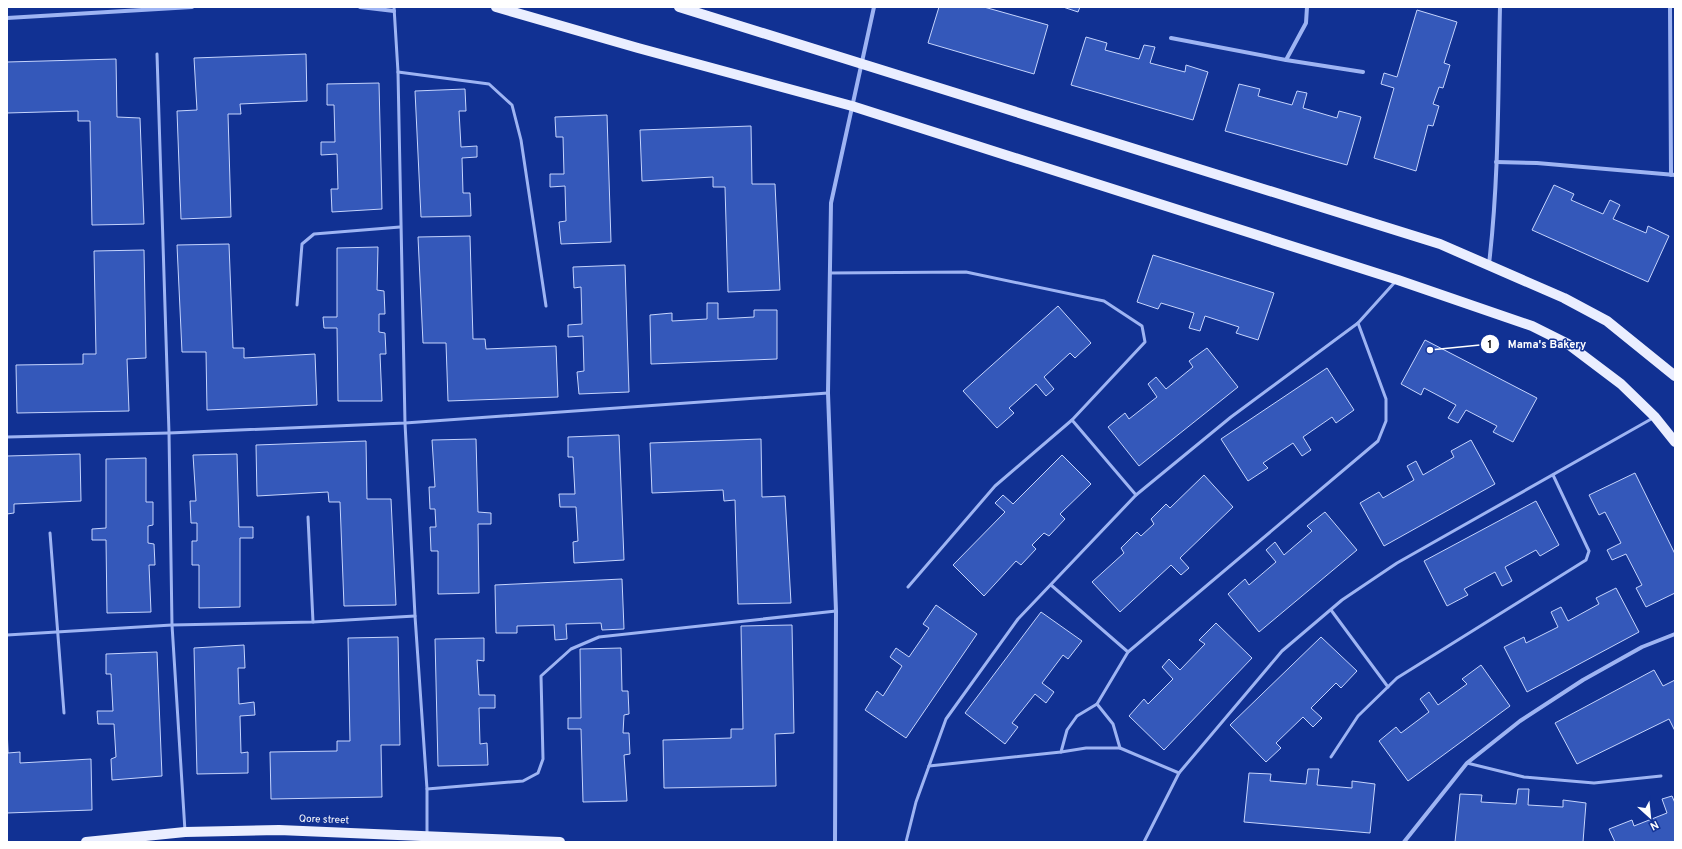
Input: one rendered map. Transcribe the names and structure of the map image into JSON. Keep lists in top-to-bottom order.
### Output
{
  "streets": {
    "main road": ["Qore street"]
  },
  "places": ["Mama's Bakery"],
  "north": "bottom right"
}
